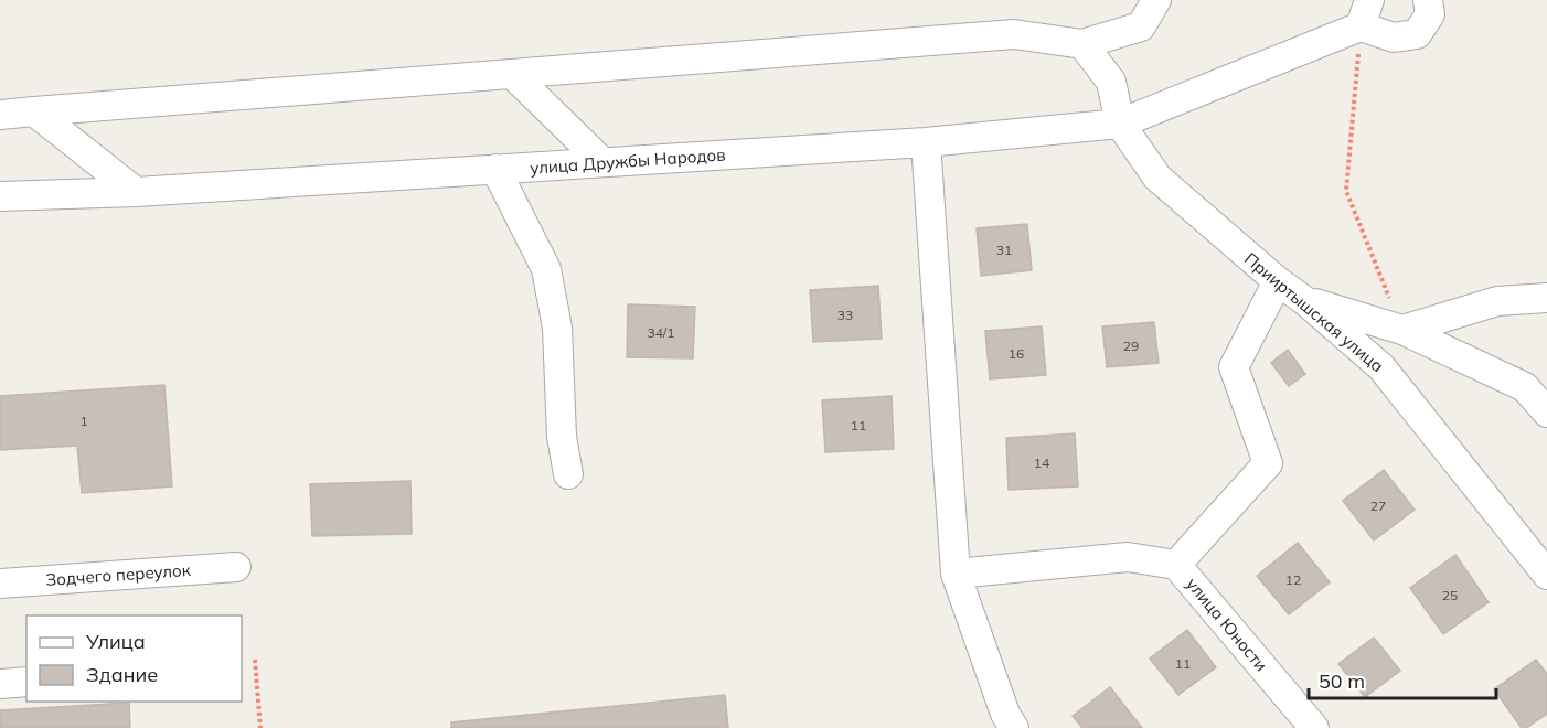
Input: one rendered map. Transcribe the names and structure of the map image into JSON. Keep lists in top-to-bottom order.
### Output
{
  "streets": {
    "street": [
      "улица Дружбы Народов",
      "Прииртышская улица",
      "Зодчего переулок",
      "улица Юности"
    ]
  },
  "crossings": [
    ["улица Дружбы Народов", "Прииртышская улица"],
    ["Прииртышская улица", "улица Юности"]
  ],
  "house_numbers": [
    "31",
    "33",
    "34/1",
    "29",
    "16",
    "1",
    "11",
    "14",
    "27",
    "12",
    "25",
    "11"
  ],
  "legend": ["Улица", "Здание"],
  "scale_bar": "50 m"
}
